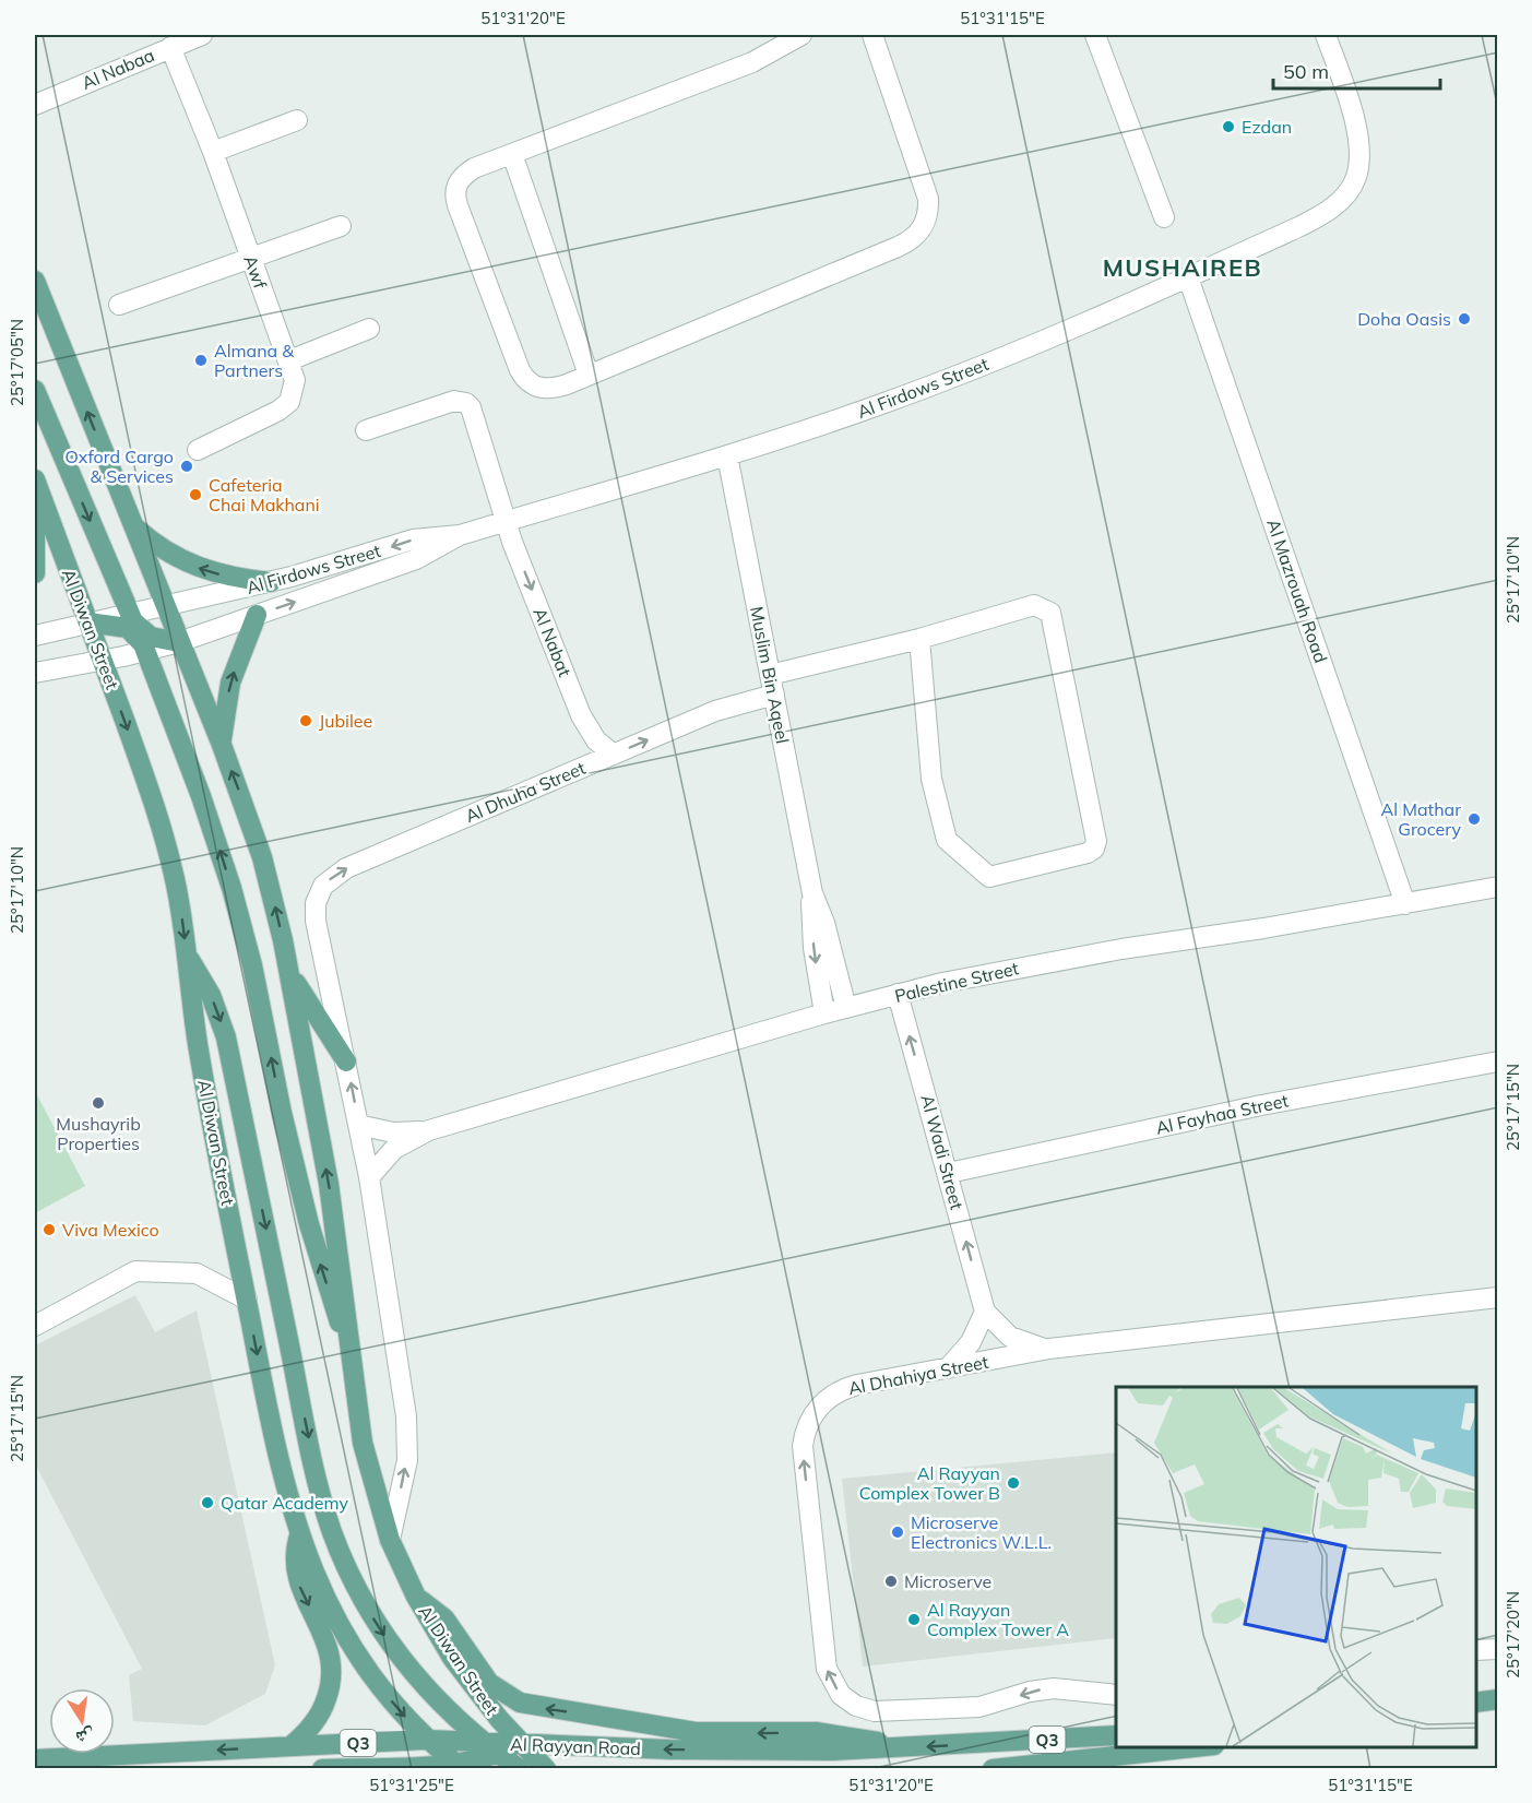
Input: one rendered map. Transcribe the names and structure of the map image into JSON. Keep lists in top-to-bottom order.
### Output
{
  "streets": {
    "main road": ["Al Diwan Street", "Q3", "Al Rayyan Road"],
    "street": [
      "Al Nabaa",
      "Awf",
      "Al Firdows Street",
      "Al Mazrouah Road",
      "Al Nabat",
      "Muslim Bin Aqeel",
      "Al Dhuha Street",
      "Palestine Street",
      "Al Fayhaa Street",
      "Al Wadi Street",
      "Al Dhahiya Street"
    ]
  },
  "crossings": [
    ["Al Nabaa", "Awf"],
    ["Al Firdows Street", "Al Mazrouah Road"],
    ["Al Firdows Street", "Al Diwan Street"],
    ["Al Firdows Street", "Al Nabat"],
    ["Al Firdows Street", "Muslim Bin Aqeel"],
    ["Al Mazrouah Road", "Palestine Street"],
    ["Al Diwan Street", "Al Rayyan Road"],
    ["Al Nabat", "Al Dhuha Street"],
    ["Muslim Bin Aqeel", "Al Dhuha Street"],
    ["Muslim Bin Aqeel", "Palestine Street"],
    ["Palestine Street", "Al Wadi Street"],
    ["Al Fayhaa Street", "Al Wadi Street"]
  ],
  "one_way": [
    "Al Nabat",
    "Al Dhuha Street",
    "Al Wadi Street",
    "Al Rayyan Road"
  ],
  "districts": ["MUSHAIREB"],
  "places": [
    "Ezdan",
    "Doha Oasis",
    "Almana & Partners",
    "Oxford Cargo & Services",
    "Cafeteria Chai Makhani",
    "Jubilee",
    "Al Mathar Grocery",
    "Mushayrib Properties",
    "Viva Mexico",
    "Al Rayyan Complex Tower B",
    "Qatar Academy",
    "Microserve Electronics W.L.L.",
    "Microserve",
    "Al Rayyan Complex Tower A"
  ],
  "scale_bar": "50 m",
  "north": "bottom",
  "coordinates": [
    "51°31'20\"E",
    "51°31'15\"E",
    "25°17'05\"N",
    "25°17'10\"N",
    "25°17'15\"N",
    "25°17'20\"N",
    "51°31'25\"E"
  ]
}
